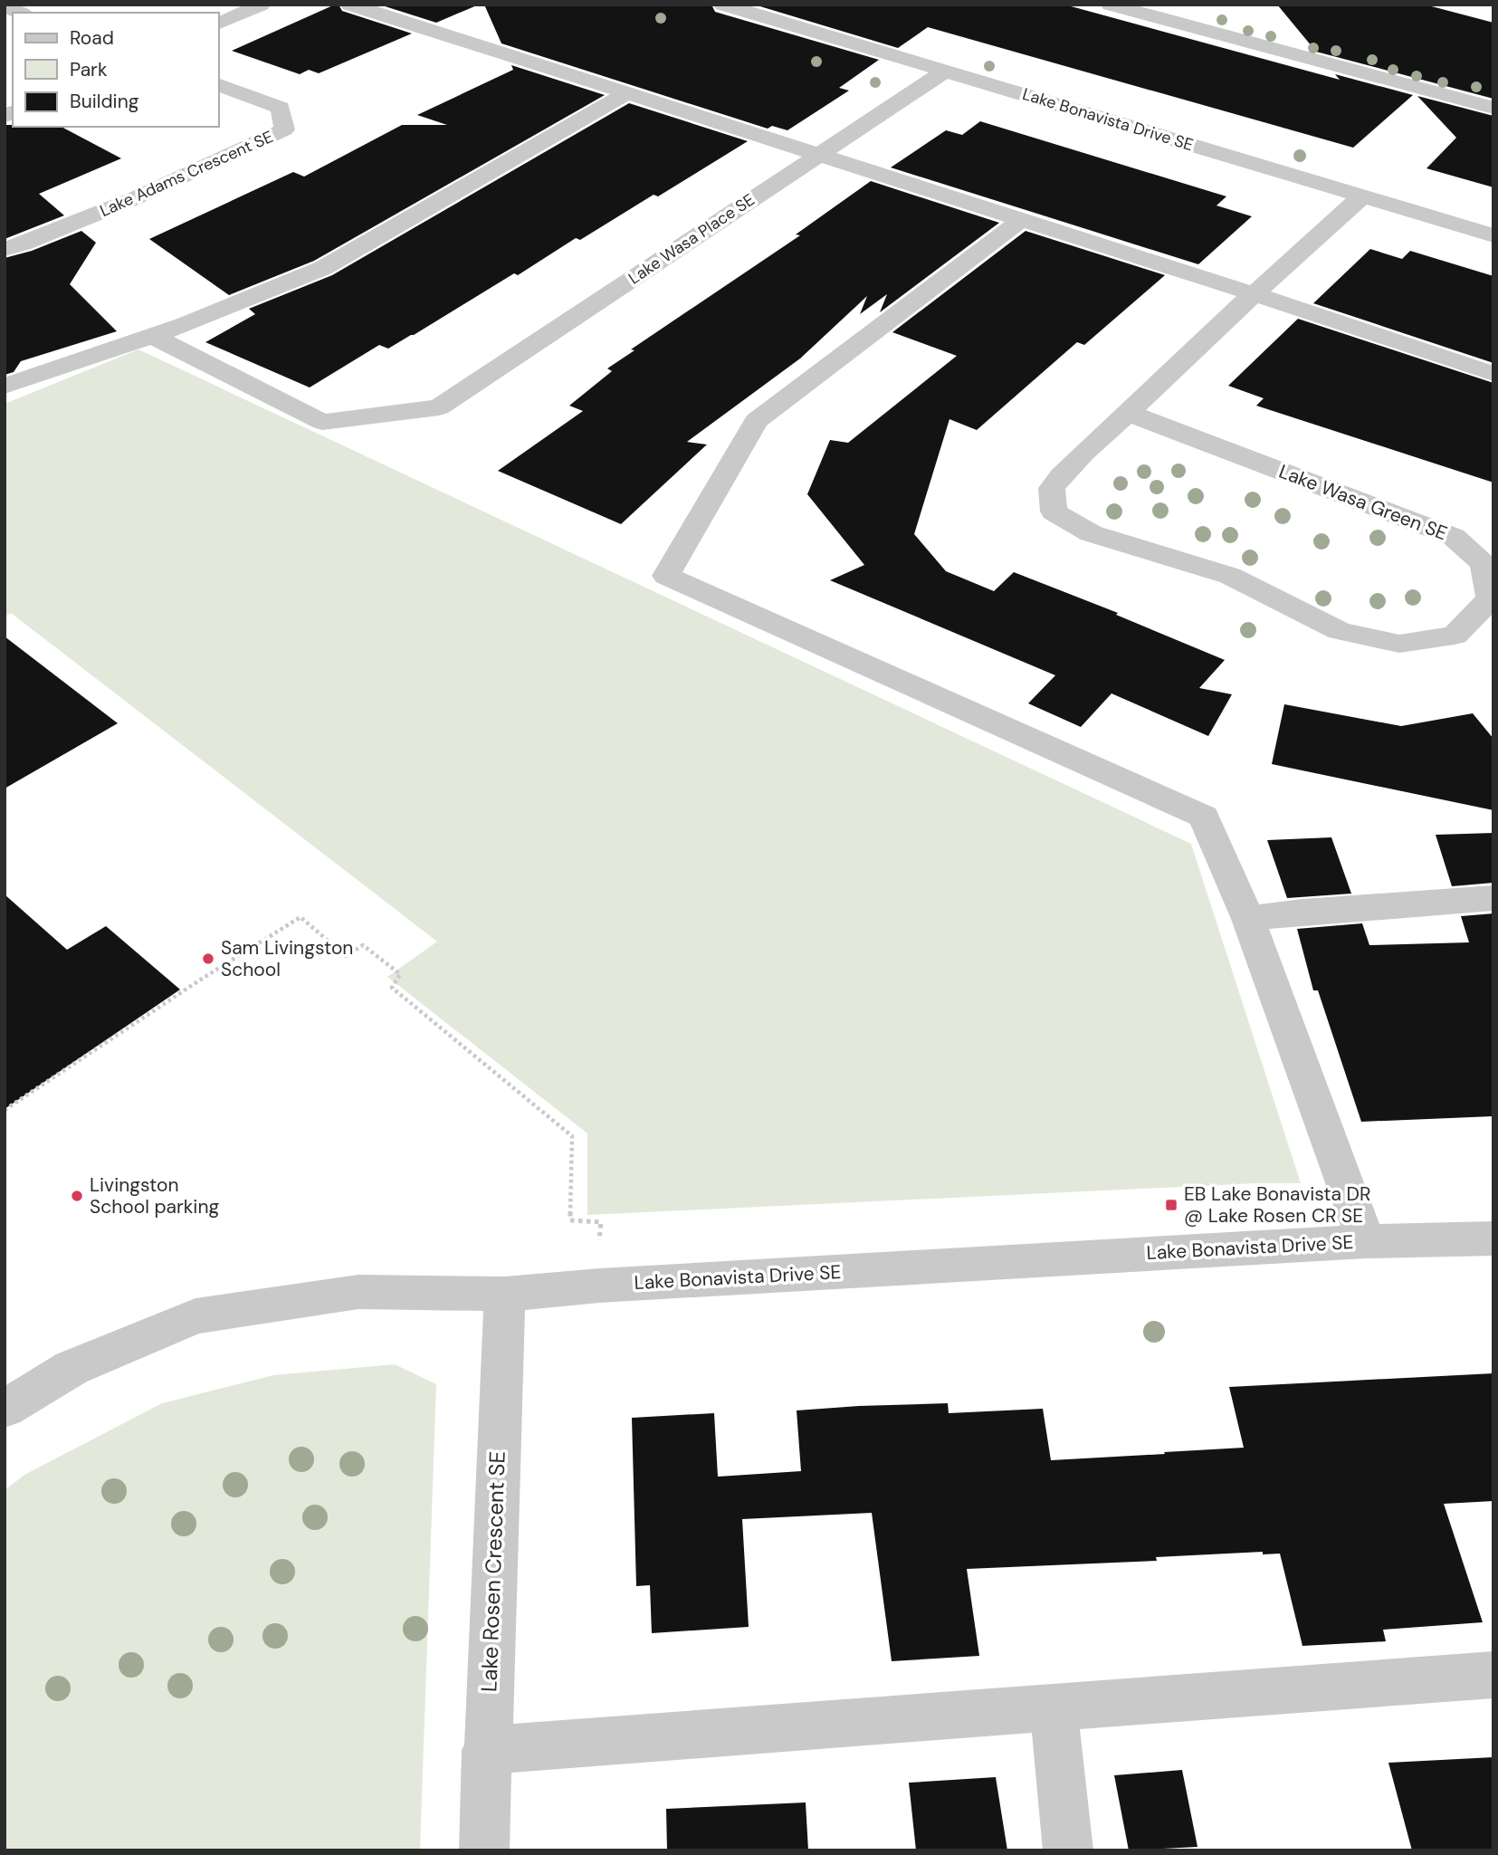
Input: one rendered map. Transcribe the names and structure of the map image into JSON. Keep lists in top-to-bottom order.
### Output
{
  "streets": {
    "street": [
      "Lake Bonavista Drive SE",
      "Lake Adams Crescent SE",
      "Lake Wasa Place SE",
      "Lake Wasa Green SE",
      "Lake Rosen Crescent SE"
    ]
  },
  "crossings": [
    ["Lake Bonavista Drive SE", "Lake Wasa Place SE"],
    ["Lake Bonavista Drive SE", "Lake Wasa Green SE"],
    ["Lake Bonavista Drive SE", "Lake Rosen Crescent SE"]
  ],
  "places": {
    "other": ["Sam Livingston School", "Livingston School parking"],
    "transit": ["EB Lake Bonavista DR @ Lake Rosen CR SE"]
  },
  "legend": ["Road", "Park", "Building"]
}
